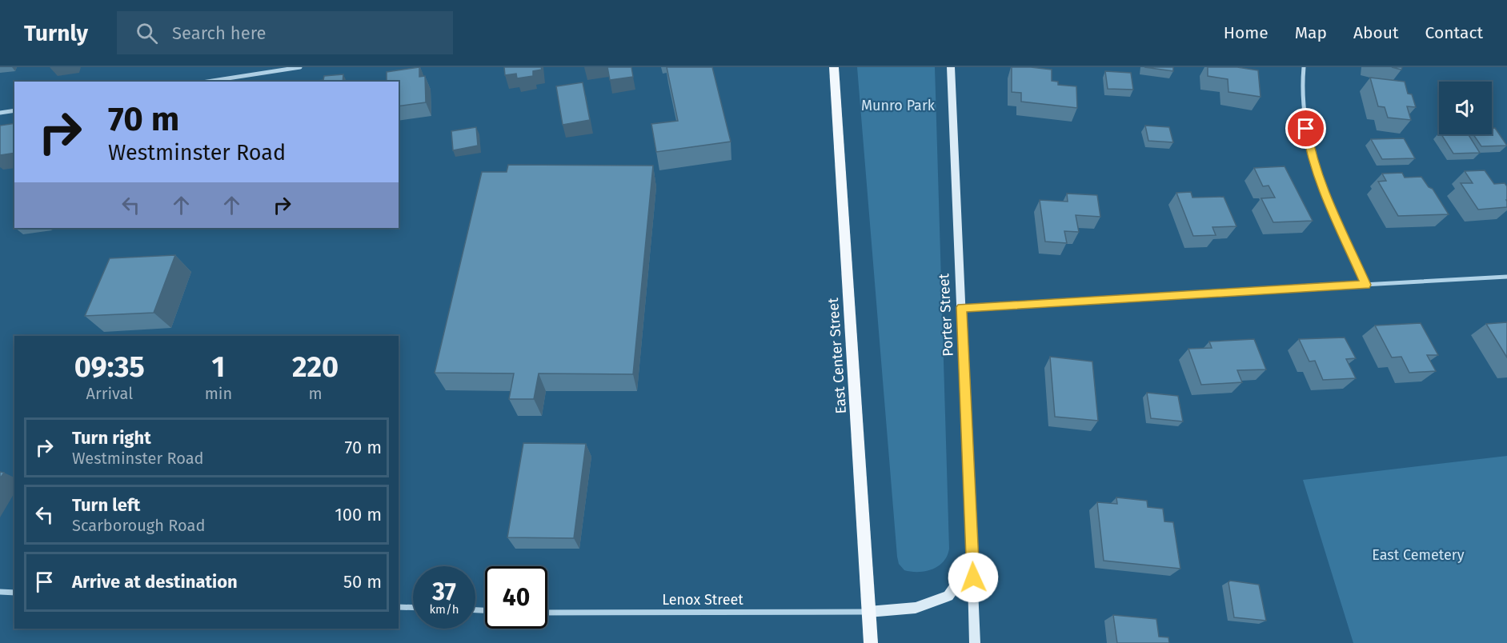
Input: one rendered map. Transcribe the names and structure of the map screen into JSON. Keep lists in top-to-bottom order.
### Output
{
  "streets": {
    "main road": ["East Center Street"],
    "street": ["Porter Street", "Lenox Street"]
  },
  "crossings": [
    ["East Center Street", "Lenox Street"]
  ],
  "parks": ["Munro Park", "East Cemetery"],
  "page": {
    "header": "Turnly",
    "search": "Search here",
    "nav": [
      "Home",
      "Map",
      "About",
      "Contact"
    ],
    "turn": ["70 m", "Westminster Road"],
    "eta": [
      "09:35",
      "Arrival",
      "1",
      "min",
      "220",
      "m"
    ],
    "list": [
      {
        "name": "Turn right",
        "note": "Westminster Road",
        "value": "70 m"
      },
      {
        "name": "Turn left",
        "note": "Scarborough Road",
        "value": "100 m"
      },
      {
        "name": "Arrive at destination",
        "value": "50 m"
      }
    ],
    "speed": "37 km/h",
    "limit": "40"
  }
}
